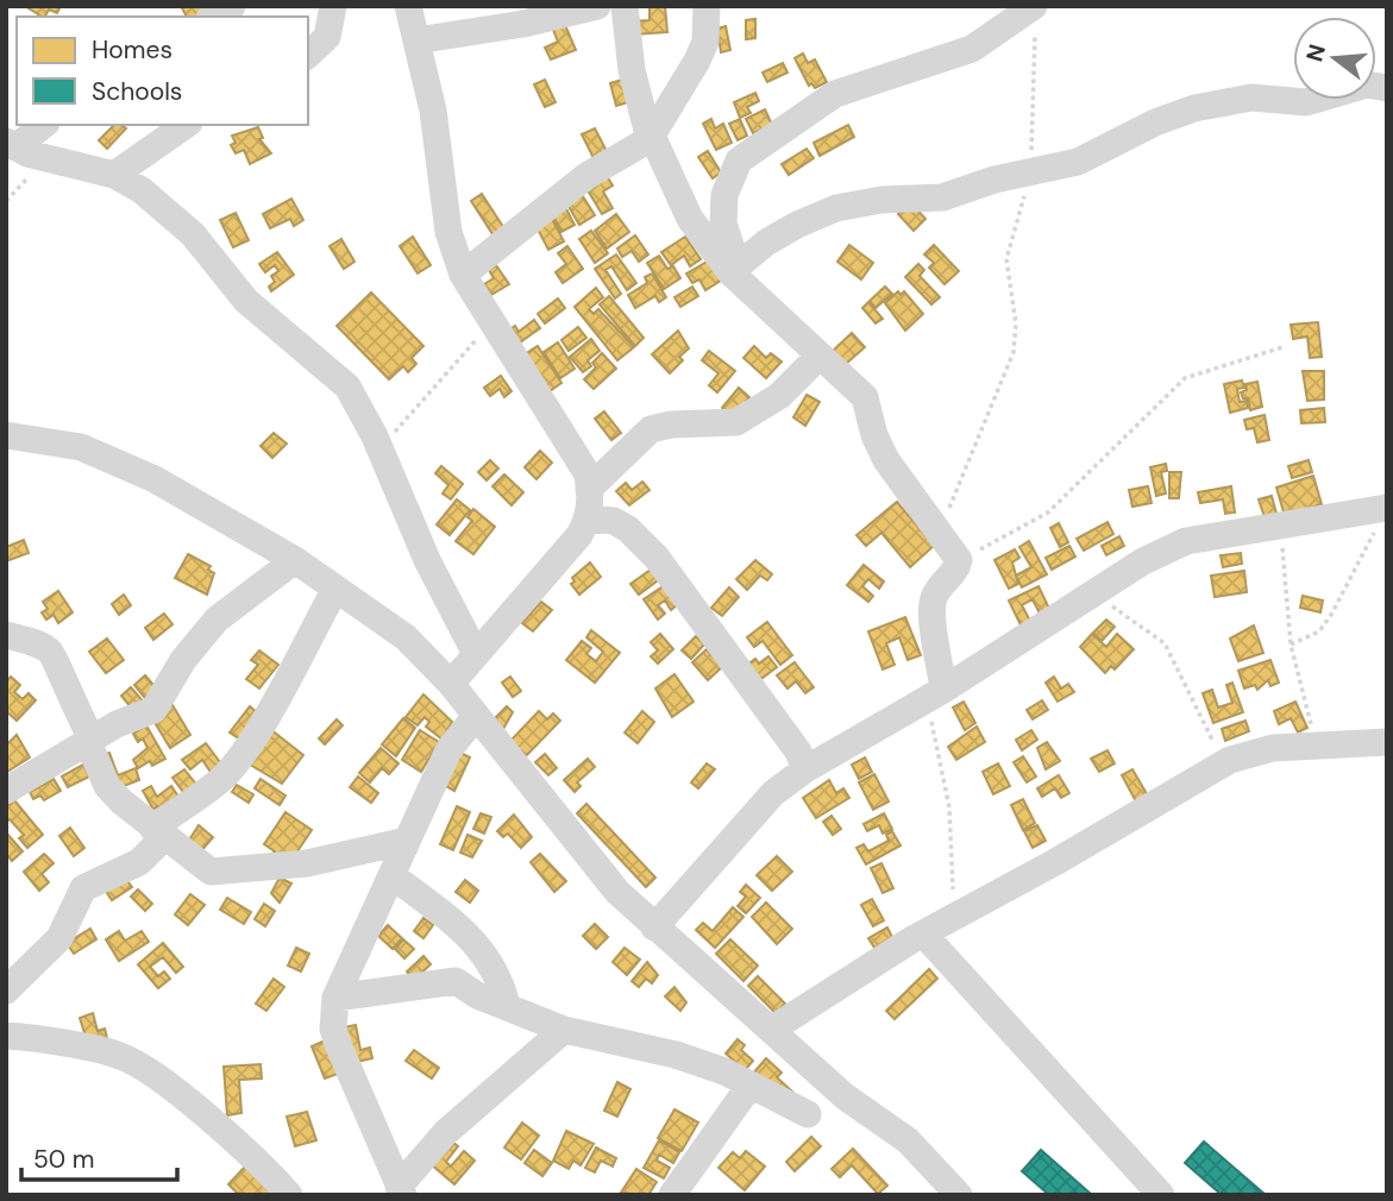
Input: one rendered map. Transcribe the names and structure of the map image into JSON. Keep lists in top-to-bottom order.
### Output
{
  "legend": ["Homes", "Schools"],
  "scale_bar": "50 m",
  "north": "left"
}
